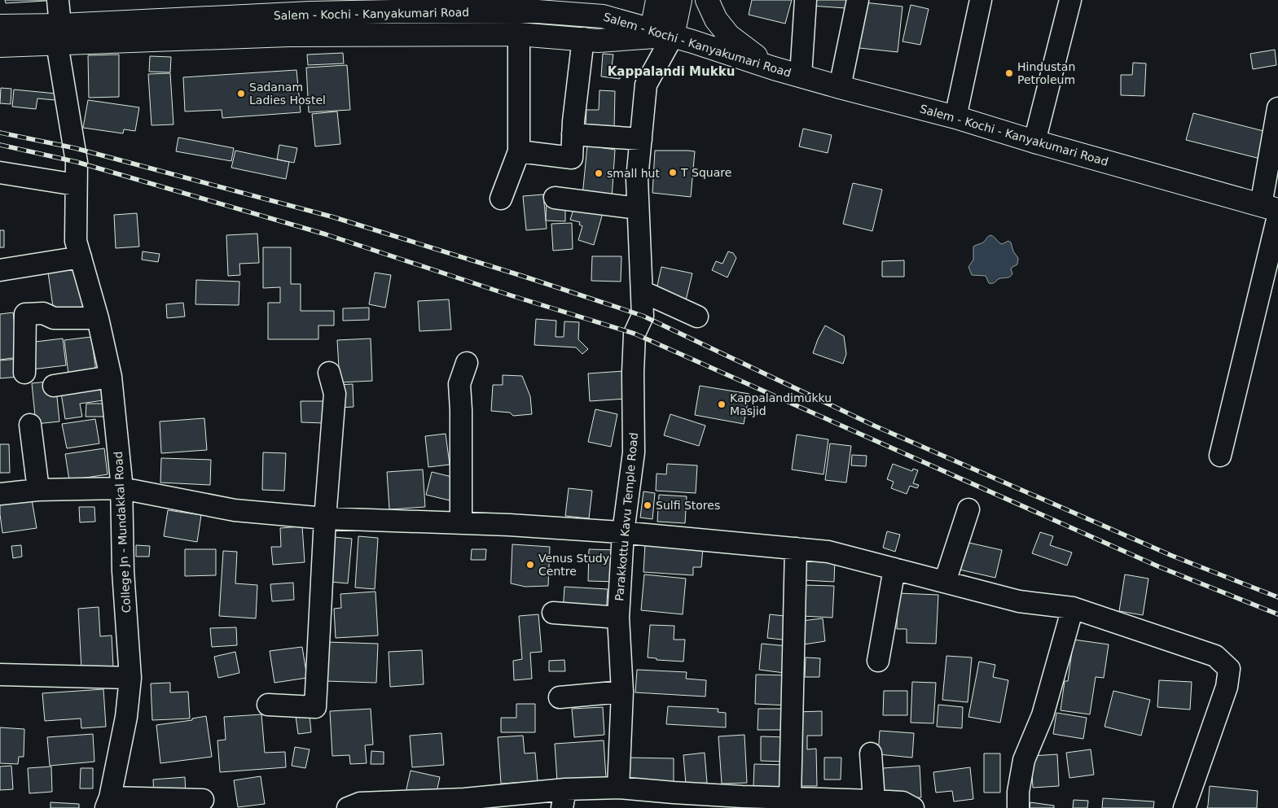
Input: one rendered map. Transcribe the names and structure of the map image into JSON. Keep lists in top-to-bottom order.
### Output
{
  "streets": {
    "main road": ["Salem - Kochi - Kanyakumari Road"],
    "street": ["Parakkottu Kavu Temple Road", "College Jn - Mundakkal Road"]
  },
  "crossings": [
    ["Salem - Kochi - Kanyakumari Road", "Parakkottu Kavu Temple Road"],
    ["Salem - Kochi - Kanyakumari Road", "College Jn - Mundakkal Road"]
  ],
  "districts": ["Kappalandi Mukku"],
  "places": [
    "Hindustan Petroleum",
    "Sadanam Ladies Hostel",
    "T Square",
    "small hut",
    "Kappalandimukku Masjid",
    "Sulfi Stores",
    "Venus Study Centre"
  ]
}
